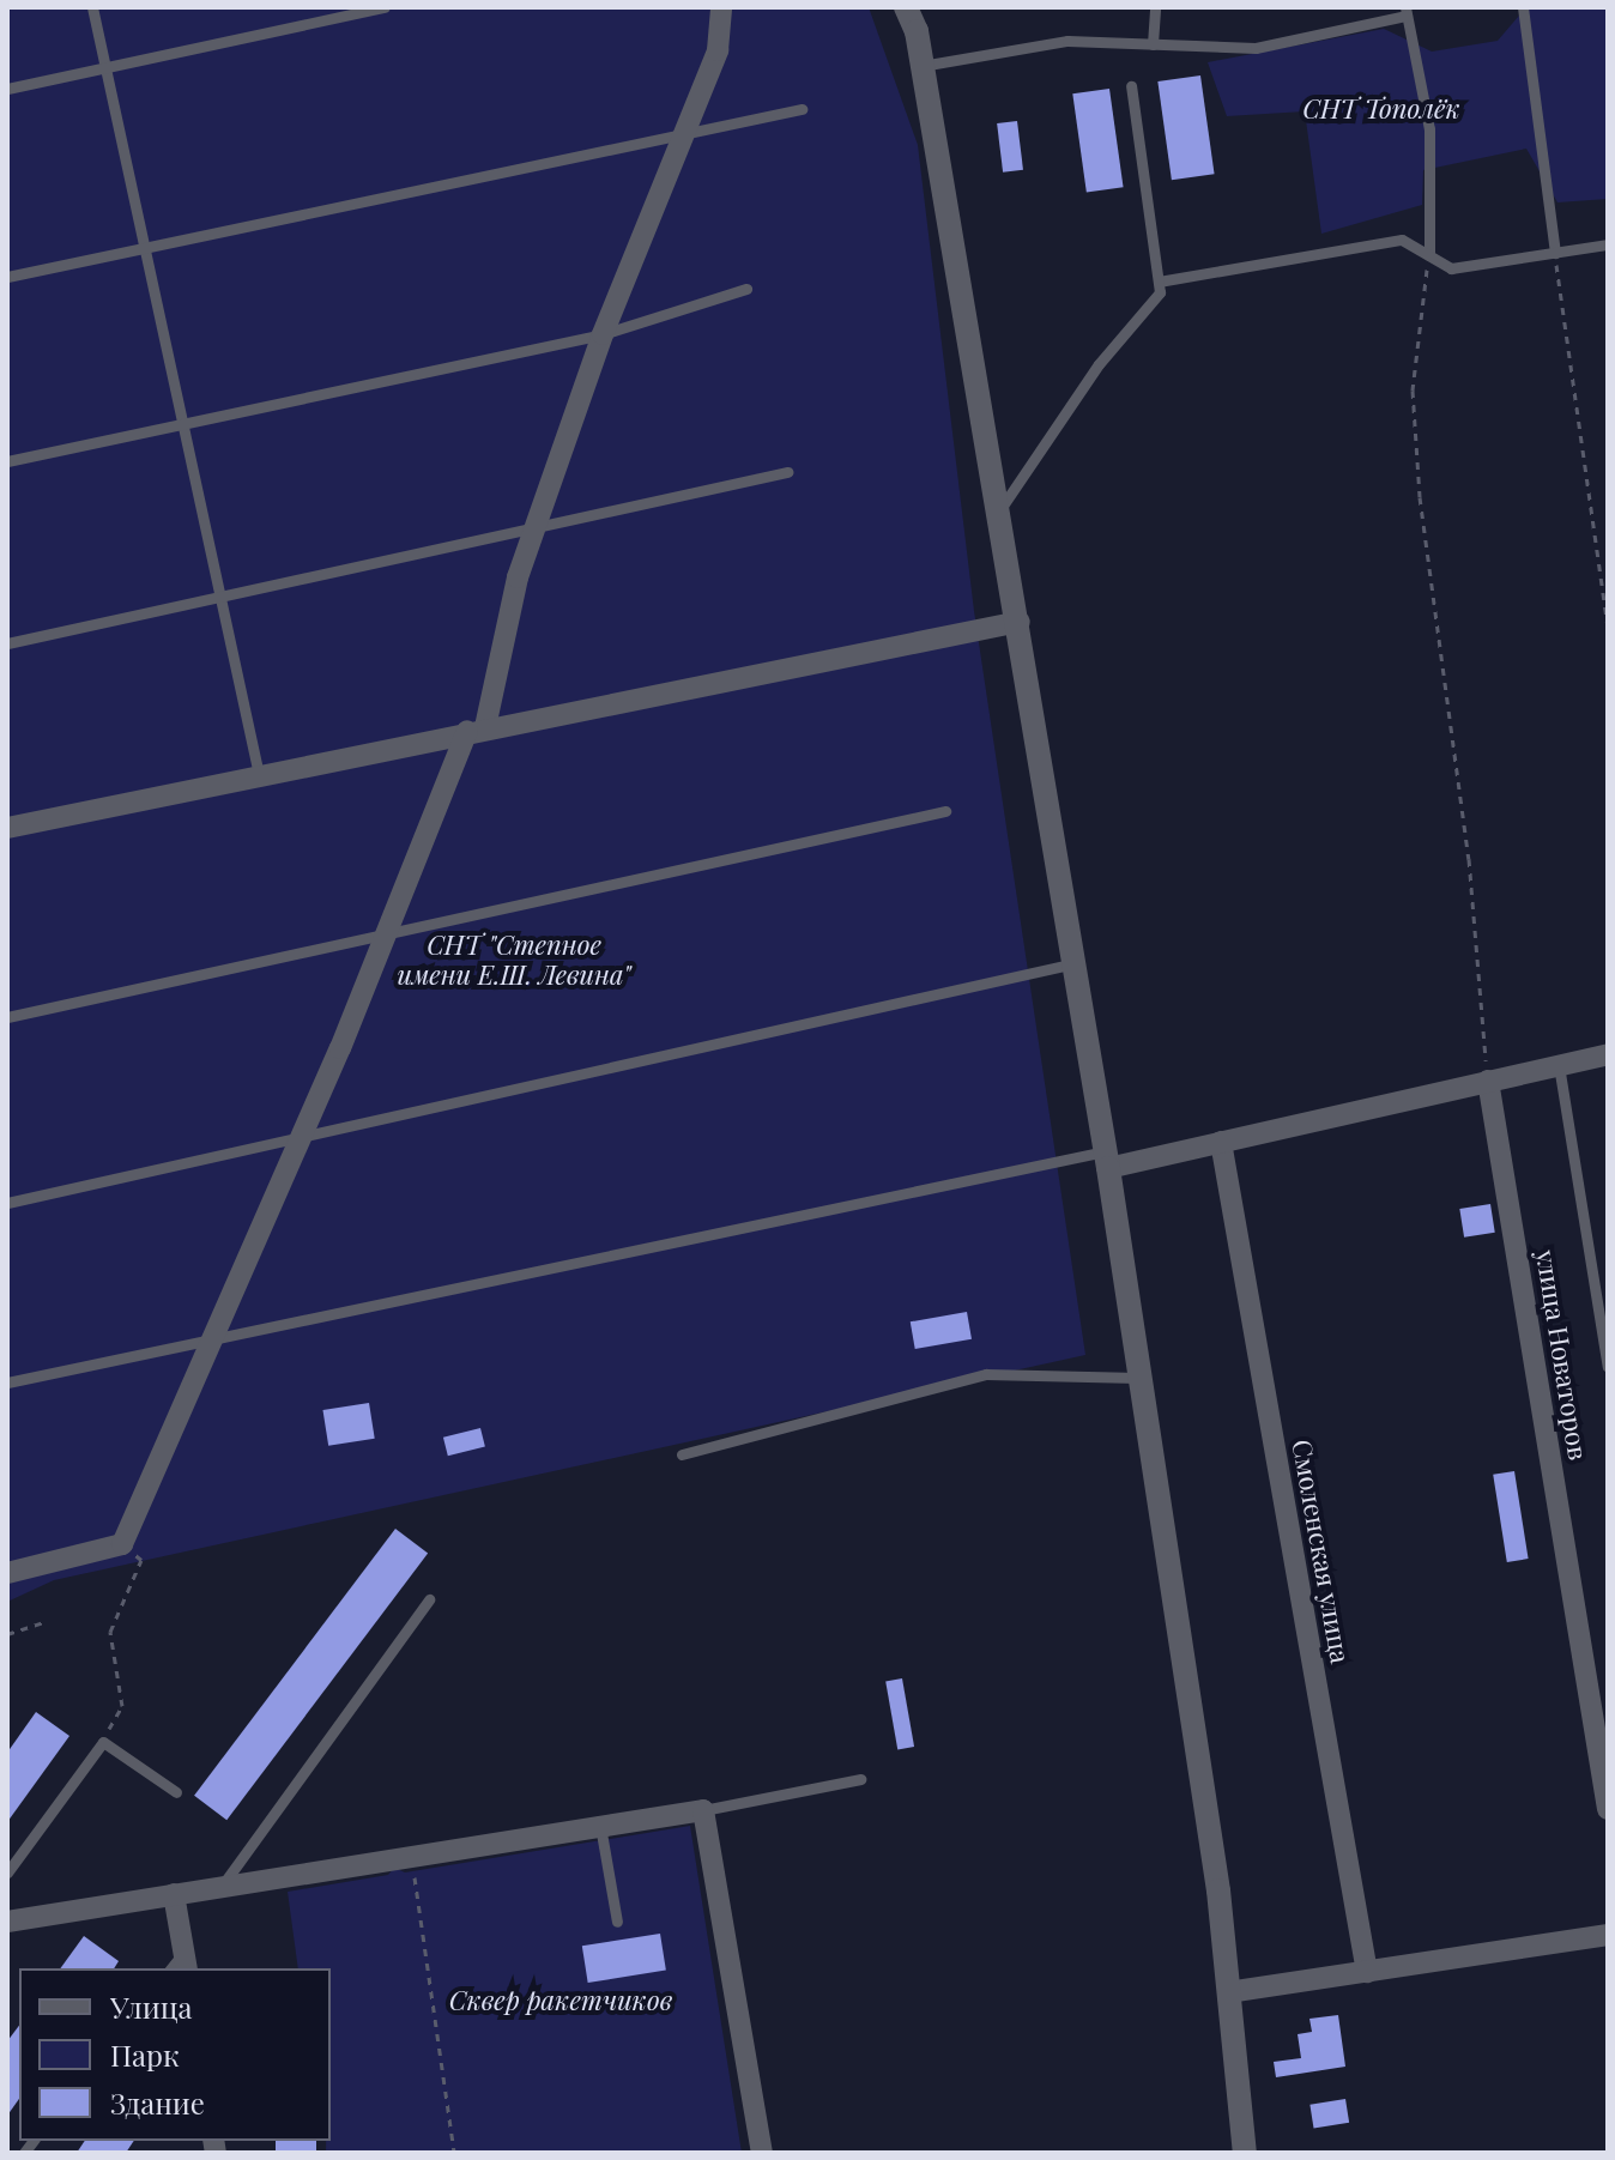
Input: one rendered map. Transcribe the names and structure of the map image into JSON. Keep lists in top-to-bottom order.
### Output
{
  "streets": {
    "street": ["улица Новаторов", "Смоленская улица"]
  },
  "parks": ["СНТ Тополёк", "СНТ \"Степное имени Е.Ш. Левина\"", "Сквер ракетчиков"],
  "legend": ["Улица", "Парк", "Здание"]
}
